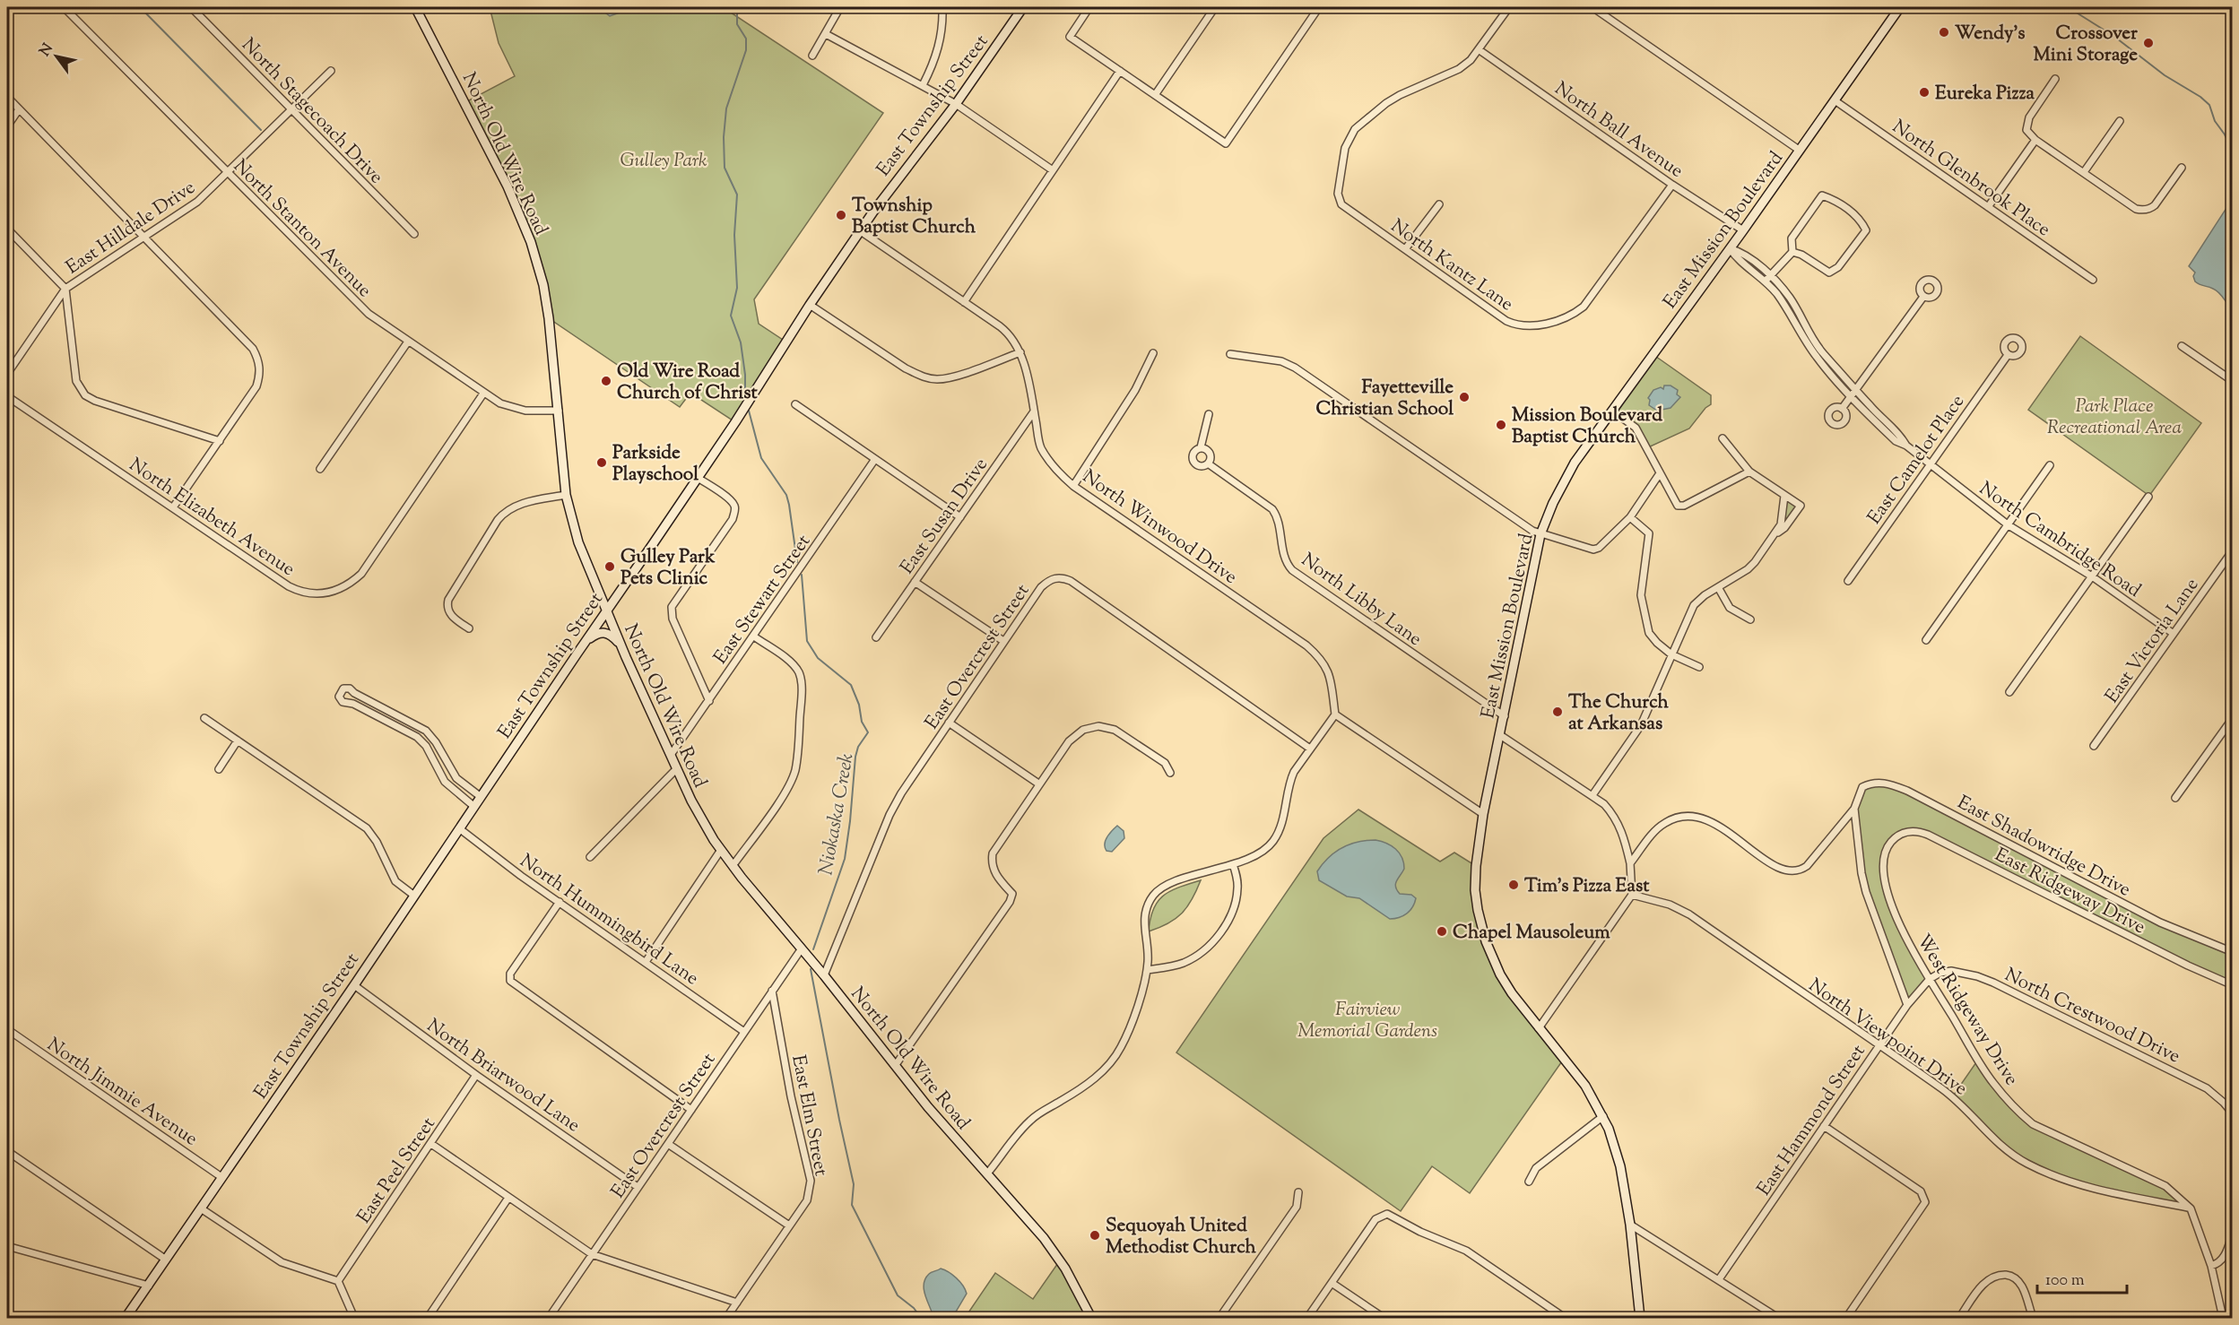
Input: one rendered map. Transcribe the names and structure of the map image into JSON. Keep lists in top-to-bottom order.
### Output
{
  "streets": {
    "street": [
      "East Township Street",
      "North Stagecoach Drive",
      "North Ball Avenue",
      "North Old Wire Road",
      "North Glenbrook Place",
      "East Hilldale Drive",
      "North Stanton Avenue",
      "East Mission Boulevard",
      "North Kantz Lane",
      "East Camelot Place",
      "East Susan Drive",
      "North Elizabeth Avenue",
      "North Winwood Drive",
      "North Cambridge Road",
      "East Stewart Street",
      "North Libby Lane",
      "East Victoria Lane",
      "East Overcrest Street",
      "East Shadowridge Drive",
      "East Ridgeway Drive",
      "North Hummingbird Lane",
      "West Ridgeway Drive",
      "North Crestwood Drive",
      "North Viewpoint Drive",
      "North Briarwood Lane",
      "North Jimmie Avenue",
      "East Elm Street",
      "East Hammond Street",
      "East Peel Street"
    ]
  },
  "crossings": [
    ["East Township Street", "North Old Wire Road"],
    ["East Township Street", "North Winwood Drive"],
    ["East Township Street", "North Hummingbird Lane"],
    ["East Township Street", "North Briarwood Lane"],
    ["East Township Street", "North Jimmie Avenue"],
    ["North Stagecoach Drive", "East Hilldale Drive"],
    ["North Ball Avenue", "East Mission Boulevard"],
    ["North Ball Avenue", "North Kantz Lane"],
    ["North Old Wire Road", "North Stanton Avenue"],
    ["North Old Wire Road", "East Stewart Street"],
    ["North Old Wire Road", "East Overcrest Street"],
    ["North Glenbrook Place", "East Mission Boulevard"],
    ["East Hilldale Drive", "North Stanton Avenue"],
    ["North Stanton Avenue", "North Elizabeth Avenue"],
    ["East Mission Boulevard", "North Cambridge Road"],
    ["East Mission Boulevard", "North Libby Lane"],
    ["East Camelot Place", "North Cambridge Road"],
    ["East Susan Drive", "North Winwood Drive"],
    ["North Cambridge Road", "East Victoria Lane"],
    ["East Overcrest Street", "North Hummingbird Lane"],
    ["East Overcrest Street", "North Briarwood Lane"],
    ["East Overcrest Street", "East Elm Street"],
    ["East Ridgeway Drive", "West Ridgeway Drive"],
    ["West Ridgeway Drive", "North Crestwood Drive"],
    ["West Ridgeway Drive", "North Viewpoint Drive"],
    ["West Ridgeway Drive", "East Hammond Street"],
    ["North Crestwood Drive", "East Hammond Street"],
    ["North Viewpoint Drive", "East Hammond Street"],
    ["North Briarwood Lane", "East Peel Street"]
  ],
  "water": ["Niokaska Creek"],
  "parks": ["Gulley Park", "Park Place Recreational Area", "Fairview Memorial Gardens"],
  "places": [
    "Wendy's",
    "Crossover Mini Storage",
    "Eureka Pizza",
    "Township Baptist Church",
    "Old Wire Road Church of Christ",
    "Fayetteville Christian School",
    "Mission Boulevard Baptist Church",
    "Parkside Playschool",
    "Gulley Park Pets Clinic",
    "The Church at Arkansas",
    "Tim’s Pizza East",
    "Chapel Mausoleum",
    "Sequoyah United Methodist Church"
  ],
  "scale_bar": "100 m",
  "north": "top left"
}
